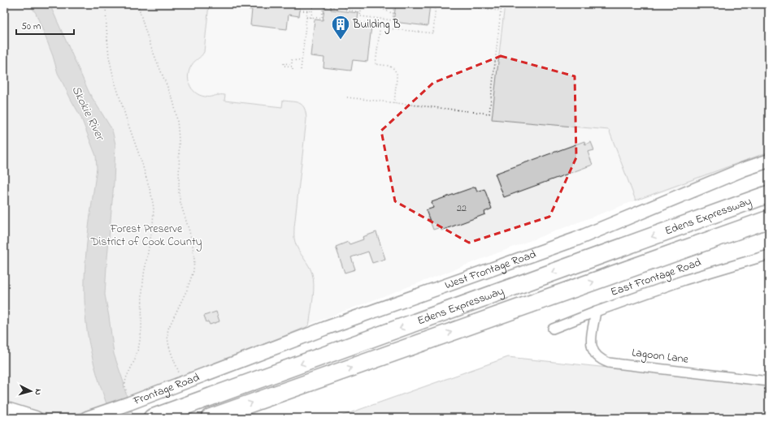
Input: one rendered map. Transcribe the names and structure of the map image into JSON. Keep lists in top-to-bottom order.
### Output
{
  "streets": {
    "highway": ["Edens Expressway"],
    "street": [
      "West Frontage Road",
      "East Frontage Road",
      "Lagoon Lane",
      "Frontage Road"
    ]
  },
  "crossings": [
    ["West Frontage Road", "Frontage Road"],
    ["East Frontage Road", "Lagoon Lane"]
  ],
  "water": ["Skokie River"],
  "parks": ["Forest Preserve District of Cook County"],
  "places": {
    "building": ["Building B"]
  },
  "house_numbers": ["22"],
  "scale_bar": "50 m",
  "north": "right"
}
